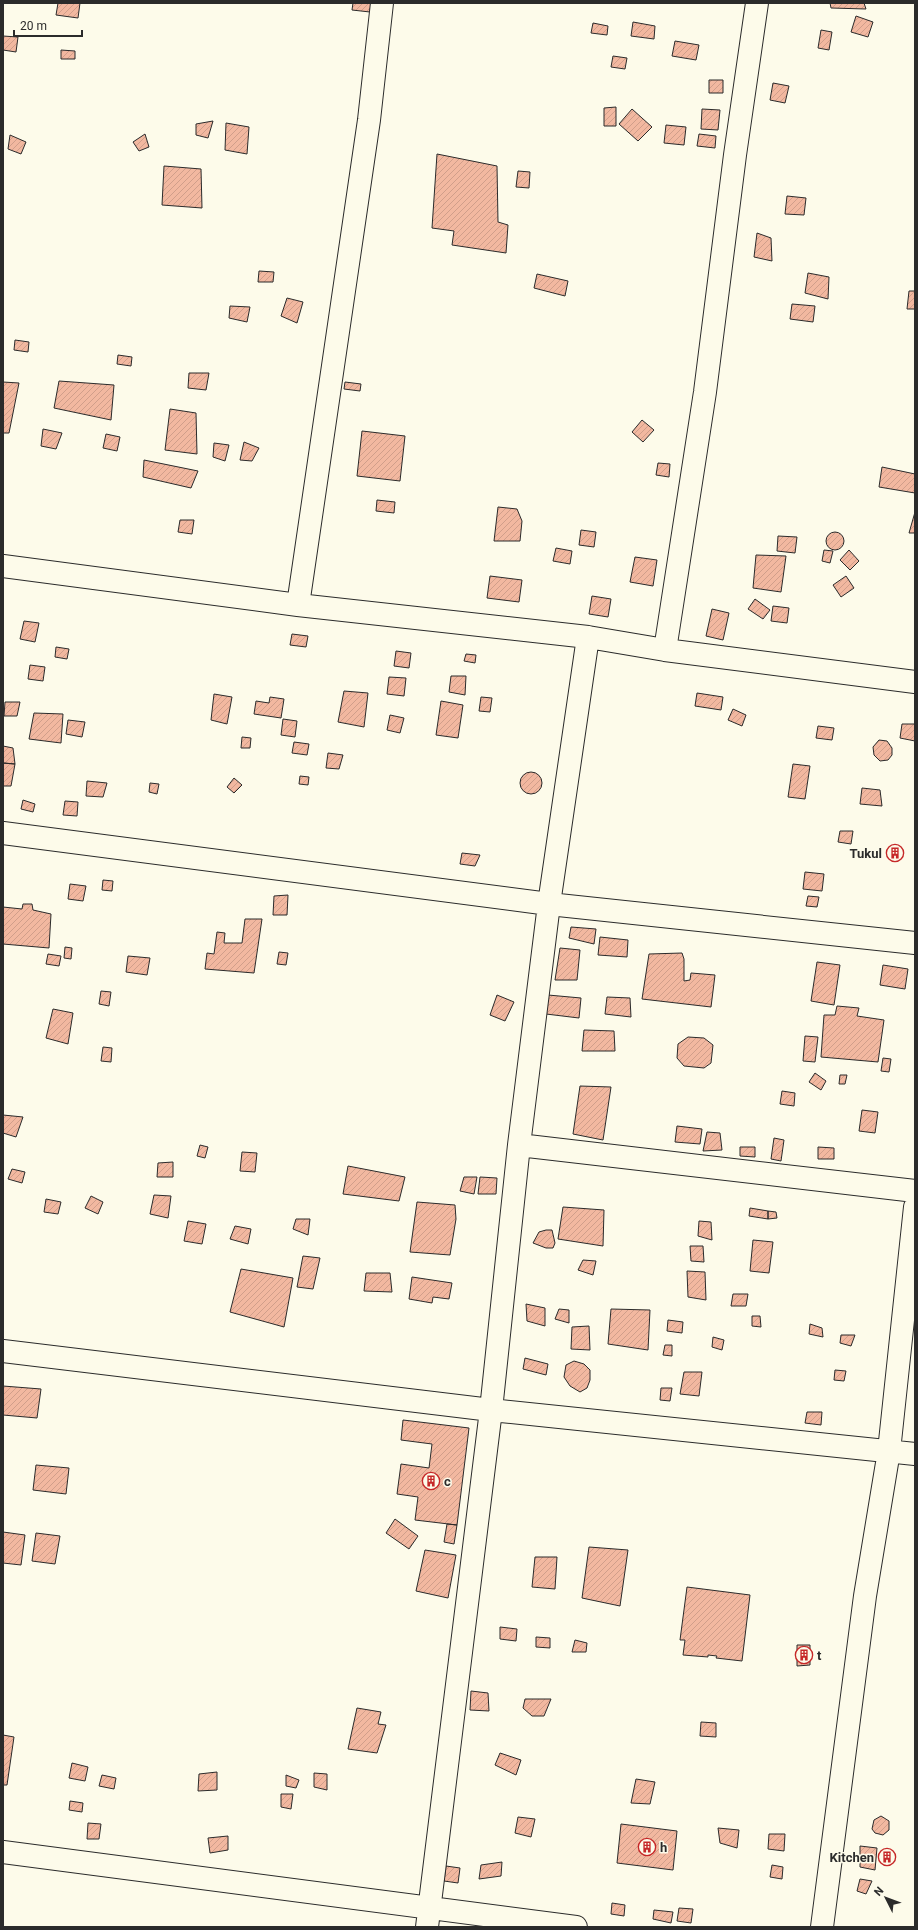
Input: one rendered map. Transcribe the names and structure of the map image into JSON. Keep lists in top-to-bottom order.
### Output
{
  "places": {
    "building": [
      "Tukul",
      "c",
      "t",
      "h",
      "Kitchen"
    ]
  },
  "scale_bar": "20 m",
  "north": "top left"
}
